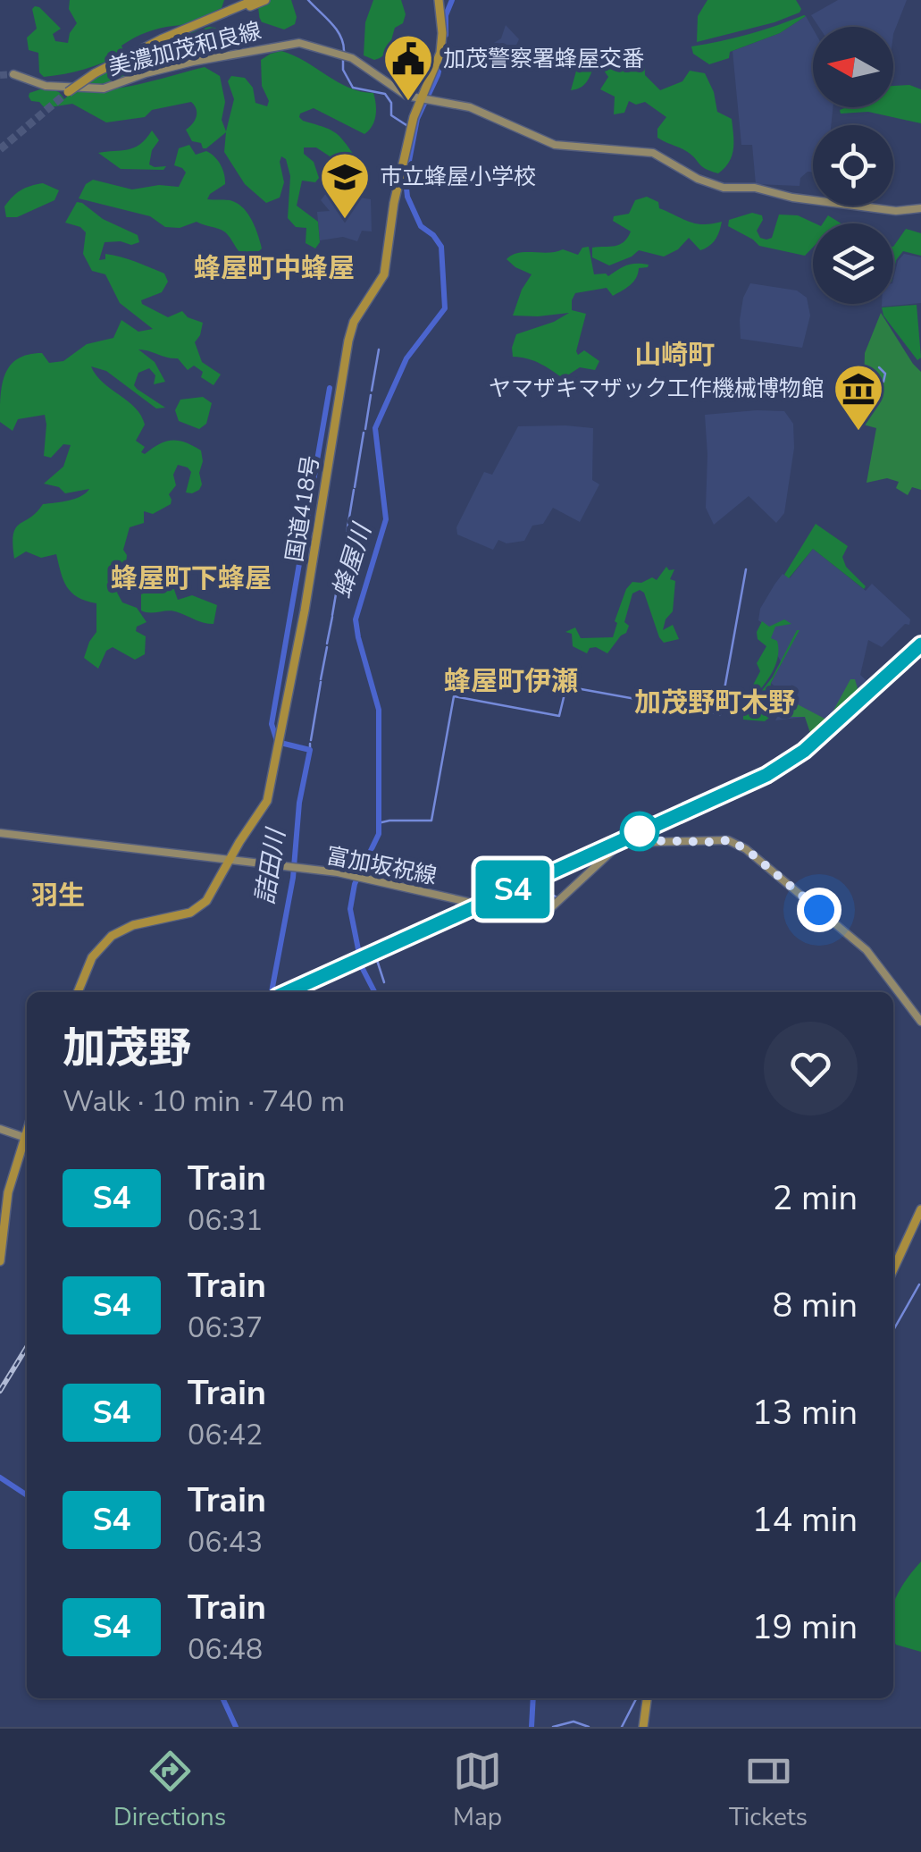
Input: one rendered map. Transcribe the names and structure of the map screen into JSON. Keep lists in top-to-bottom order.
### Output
{
  "streets": {
    "highway": ["国道418号"],
    "main road": ["美濃加茂和良線", "富加坂祝線"]
  },
  "crossings": [
    ["美濃加茂和良線", "国道418号"],
    ["国道418号", "富加坂祝線"]
  ],
  "districts": [
    "蜂屋町中蜂屋",
    "山崎町",
    "蜂屋町下蜂屋",
    "蜂屋町伊瀬",
    "加茂野町木野",
    "羽生"
  ],
  "water": ["蜂屋川", "詰田川"],
  "places": {
    "public building": ["加茂警察署蜂屋交番"],
    "school or university": ["市立蜂屋小学校"],
    "museum": ["ヤマザキマザック工作機械博物館"]
  },
  "north": "left",
  "page": {
    "on_map": "S4",
    "heading": ["加茂野", "Walk · 10 min · 740 m"],
    "list": [
      {
        "mark": "S4",
        "name": "Train",
        "note": "06:31",
        "value": "2 min"
      },
      {
        "mark": "S4",
        "name": "Train",
        "note": "06:37",
        "value": "8 min"
      },
      {
        "mark": "S4",
        "name": "Train",
        "note": "06:42",
        "value": "13 min"
      },
      {
        "mark": "S4",
        "name": "Train",
        "note": "06:43",
        "value": "14 min"
      },
      {
        "mark": "S4",
        "name": "Train",
        "note": "06:48",
        "value": "19 min"
      }
    ],
    "tabs": ["Directions", "Map", "Tickets"]
  }
}
